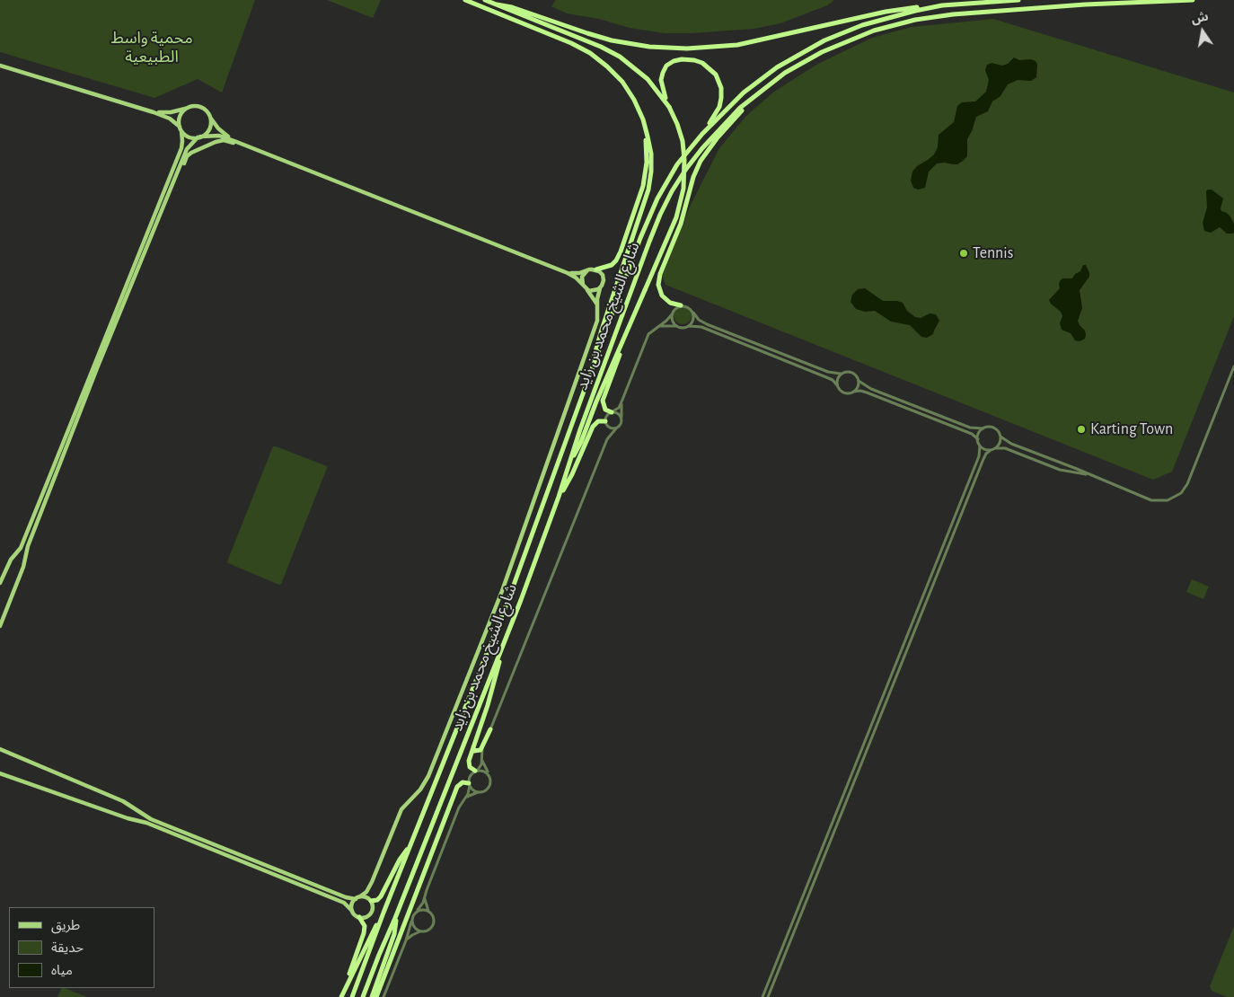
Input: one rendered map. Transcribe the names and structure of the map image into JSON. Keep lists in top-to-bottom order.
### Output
{
  "streets": {
    "highway": ["شارع الشيخ محمد بن زايد"]
  },
  "parks": ["محمية واسط الطبيعية"],
  "places": ["Tennis", "Karting Town"],
  "legend": ["طريق", "حديقة", "مياه"],
  "north": "top"
}
